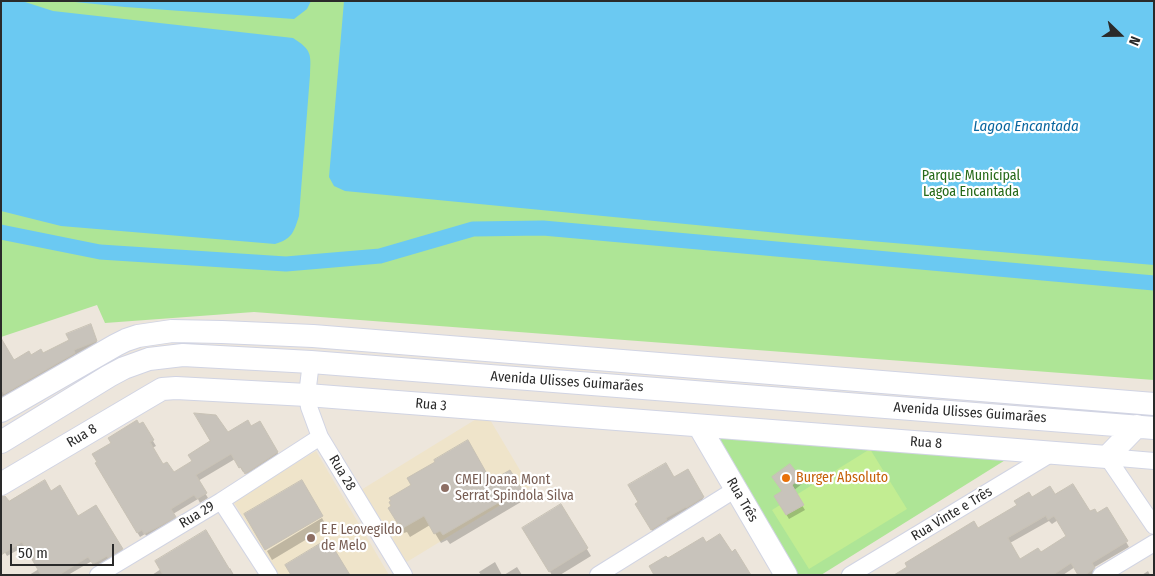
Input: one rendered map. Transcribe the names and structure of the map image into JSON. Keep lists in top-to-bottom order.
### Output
{
  "streets": {
    "main road": [
      "Avenida Ulisses Guimarães",
      "Rua 3",
      "Rua 8",
      "Rua Três"
    ],
    "street": ["Rua 28", "Rua Vinte e Três", "Rua 29"]
  },
  "crossings": [
    ["Avenida Ulisses Guimarães", "Rua 28"],
    ["Rua 3", "Rua 8"],
    ["Rua 3", "Rua 28"],
    ["Rua 3", "Rua Três"],
    ["Rua 8", "Rua Três"],
    ["Rua 8", "Rua Vinte e Três"]
  ],
  "water": ["Lagoa Encantada"],
  "parks": ["Parque Municipal Lagoa Encantada"],
  "places": ["Burger Absoluto", "CMEI Joana Mont Serrat Spindola Silva", "E.E Leovegildo de Melo"],
  "scale_bar": "50 m",
  "north": "right"
}
